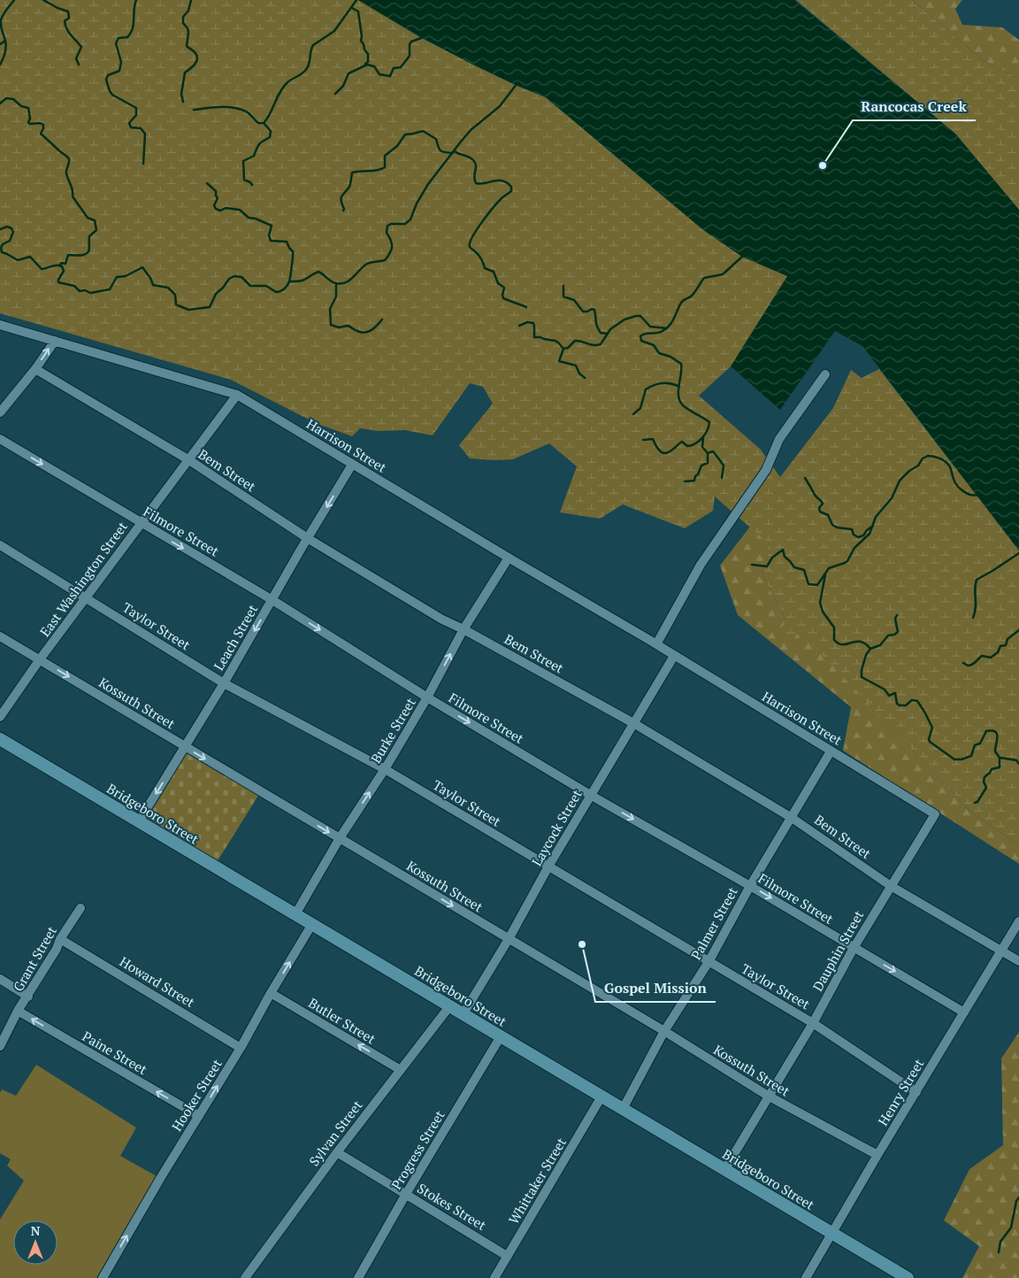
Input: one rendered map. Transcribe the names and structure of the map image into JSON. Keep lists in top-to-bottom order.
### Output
{
  "streets": {
    "main road": ["Bridgeboro Street"],
    "street": [
      "Harrison Street",
      "Bem Street",
      "Filmore Street",
      "East Washington Street",
      "Taylor Street",
      "Leach Street",
      "Kossuth Street",
      "Burke Street",
      "Laycock Street",
      "Palmer Street",
      "Dauphin Street",
      "Grant Street",
      "Howard Street",
      "Butler Street",
      "Paine Street",
      "Henry Street",
      "Hooker Street",
      "Sylvan Street",
      "Progress Street",
      "Whittaker Street",
      "Stokes Street"
    ]
  },
  "crossings": [
    ["Harrison Street", "East Washington Street"],
    ["Harrison Street", "Leach Street"],
    ["Harrison Street", "Burke Street"],
    ["Harrison Street", "Laycock Street"],
    ["Harrison Street", "Palmer Street"],
    ["Harrison Street", "Dauphin Street"],
    ["Bem Street", "East Washington Street"],
    ["Bem Street", "Leach Street"],
    ["Bem Street", "Burke Street"],
    ["Bem Street", "Laycock Street"],
    ["Bem Street", "Palmer Street"],
    ["Bem Street", "Dauphin Street"],
    ["Bem Street", "Henry Street"],
    ["Filmore Street", "East Washington Street"],
    ["Filmore Street", "Leach Street"],
    ["Filmore Street", "Burke Street"],
    ["Filmore Street", "Laycock Street"],
    ["Filmore Street", "Palmer Street"],
    ["Filmore Street", "Dauphin Street"],
    ["Filmore Street", "Henry Street"],
    ["East Washington Street", "Taylor Street"],
    ["East Washington Street", "Kossuth Street"],
    ["Taylor Street", "Leach Street"],
    ["Taylor Street", "Burke Street"],
    ["Taylor Street", "Laycock Street"],
    ["Taylor Street", "Palmer Street"],
    ["Taylor Street", "Dauphin Street"],
    ["Taylor Street", "Henry Street"],
    ["Leach Street", "Kossuth Street"],
    ["Leach Street", "Bridgeboro Street"],
    ["Kossuth Street", "Burke Street"],
    ["Kossuth Street", "Laycock Street"],
    ["Kossuth Street", "Palmer Street"],
    ["Kossuth Street", "Dauphin Street"],
    ["Kossuth Street", "Henry Street"],
    ["Burke Street", "Bridgeboro Street"],
    ["Bridgeboro Street", "Laycock Street"],
    ["Bridgeboro Street", "Palmer Street"],
    ["Bridgeboro Street", "Dauphin Street"],
    ["Bridgeboro Street", "Henry Street"],
    ["Bridgeboro Street", "Hooker Street"],
    ["Bridgeboro Street", "Sylvan Street"],
    ["Bridgeboro Street", "Progress Street"],
    ["Bridgeboro Street", "Whittaker Street"],
    ["Grant Street", "Howard Street"],
    ["Grant Street", "Paine Street"],
    ["Howard Street", "Hooker Street"],
    ["Butler Street", "Hooker Street"],
    ["Butler Street", "Sylvan Street"],
    ["Paine Street", "Hooker Street"],
    ["Sylvan Street", "Stokes Street"],
    ["Progress Street", "Stokes Street"],
    ["Whittaker Street", "Stokes Street"]
  ],
  "one_way": [
    "Filmore Street",
    "Leach Street",
    "Kossuth Street",
    "Burke Street",
    "Butler Street",
    "Paine Street",
    "Hooker Street"
  ],
  "places": ["Rancocas Creek", "Gospel Mission"],
  "north": "top"
}
